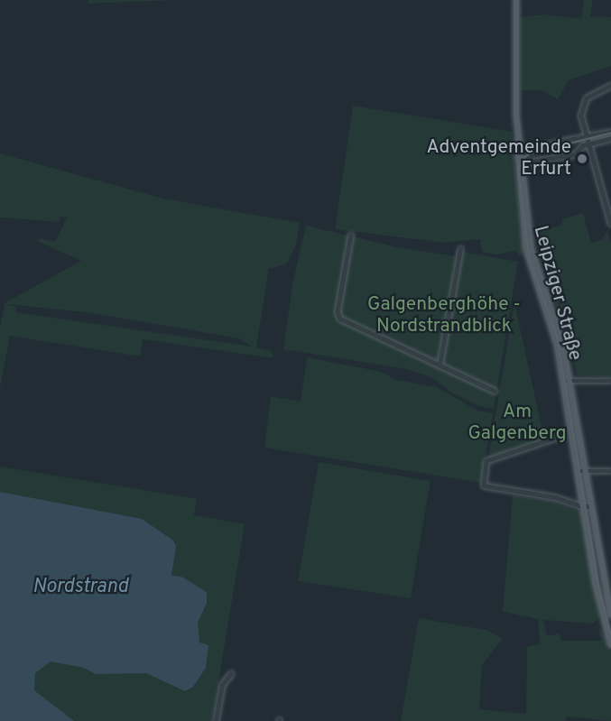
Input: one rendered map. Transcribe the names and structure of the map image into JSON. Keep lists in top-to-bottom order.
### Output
{
  "streets": {
    "main road": ["Leipziger Straße"]
  },
  "water": ["Nordstrand"],
  "parks": ["Galgenberghöhe - Nordstrandblick", "Am Galgenberg"],
  "places": ["Adventgemeinde Erfurt"]
}
